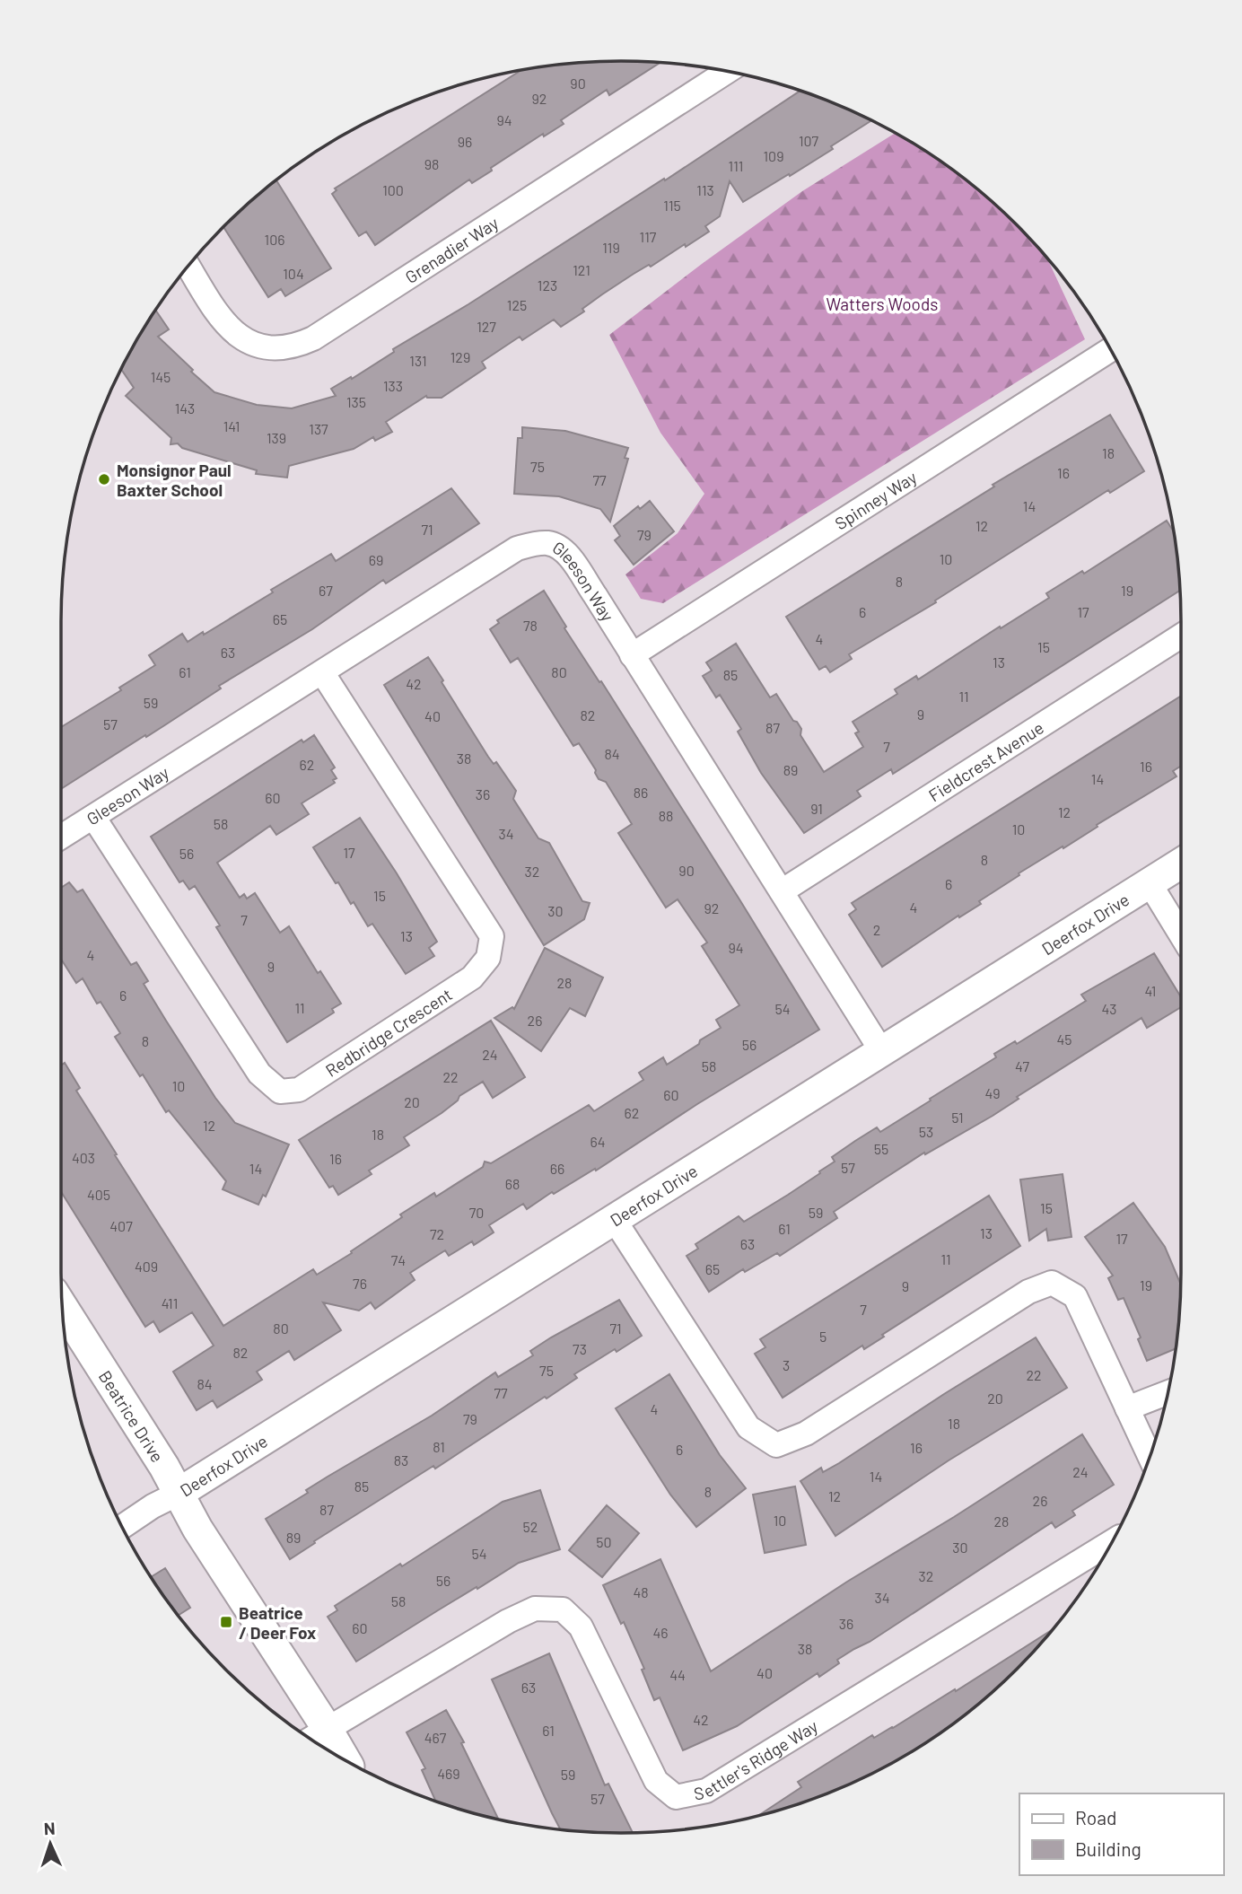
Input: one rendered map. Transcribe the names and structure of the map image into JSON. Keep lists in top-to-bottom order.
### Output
{
  "streets": {
    "street": [
      "Grenadier Way",
      "Spinney Way",
      "Gleeson Way",
      "Fieldcrest Avenue",
      "Deerfox Drive",
      "Redbridge Crescent",
      "Beatrice Drive",
      "Settler's Ridge Way"
    ]
  },
  "crossings": [
    ["Spinney Way", "Gleeson Way"],
    ["Gleeson Way", "Fieldcrest Avenue"],
    ["Gleeson Way", "Deerfox Drive"],
    ["Gleeson Way", "Redbridge Crescent"],
    ["Deerfox Drive", "Beatrice Drive"],
    ["Beatrice Drive", "Settler's Ridge Way"]
  ],
  "parks": ["Watters Woods"],
  "places": {
    "other": ["Monsignor Paul Baxter School"],
    "transit": ["Beatrice / Deer Fox"]
  },
  "house_numbers": [
    "90",
    "92",
    "94",
    "107",
    "96",
    "109",
    "98",
    "111",
    "100",
    "113",
    "115",
    "117",
    "106",
    "119",
    "121",
    "104",
    "123",
    "125",
    "127",
    "129",
    "131",
    "145",
    "133",
    "135",
    "143",
    "141",
    "137",
    "139",
    "18",
    "75",
    "16",
    "77",
    "14",
    "12",
    "71",
    "79",
    "10",
    "69",
    "8",
    "67",
    "19",
    "6",
    "17",
    "65",
    "78",
    "4",
    "15",
    "63",
    "13",
    "61",
    "80",
    "85",
    "42",
    "11",
    "59",
    "9",
    "82",
    "40",
    "57",
    "87",
    "7",
    "84",
    "38",
    "62",
    "16",
    "89",
    "14",
    "86",
    "36",
    "60",
    "91",
    "12",
    "88",
    "58",
    "10",
    "34",
    "17",
    "56",
    "8",
    "90",
    "32",
    "6",
    "15",
    "4",
    "92",
    "30",
    "7",
    "2",
    "13",
    "94",
    "4",
    "9",
    "28",
    "41",
    "6",
    "11",
    "54",
    "43",
    "26",
    "45",
    "8",
    "56",
    "24",
    "58",
    "47",
    "22",
    "10",
    "49",
    "60",
    "20",
    "62",
    "51",
    "12",
    "53",
    "18",
    "64",
    "55",
    "403",
    "16",
    "57",
    "14",
    "66",
    "68",
    "405",
    "15",
    "70",
    "59",
    "407",
    "61",
    "13",
    "72",
    "17",
    "63",
    "11",
    "74",
    "409",
    "65",
    "76",
    "19",
    "9",
    "411",
    "7",
    "80",
    "71",
    "5",
    "73",
    "82",
    "3",
    "75",
    "22",
    "84",
    "77",
    "20",
    "4",
    "79",
    "18",
    "81",
    "16",
    "6",
    "83",
    "24",
    "14",
    "85",
    "8",
    "12",
    "26",
    "87",
    "10",
    "28",
    "52",
    "89",
    "50",
    "30",
    "54",
    "32",
    "56",
    "48",
    "34",
    "58",
    "36",
    "60",
    "46",
    "38",
    "40",
    "44",
    "63",
    "42",
    "61",
    "467",
    "469",
    "59",
    "57"
  ],
  "legend": ["Road", "Building"],
  "north": "top"
}
